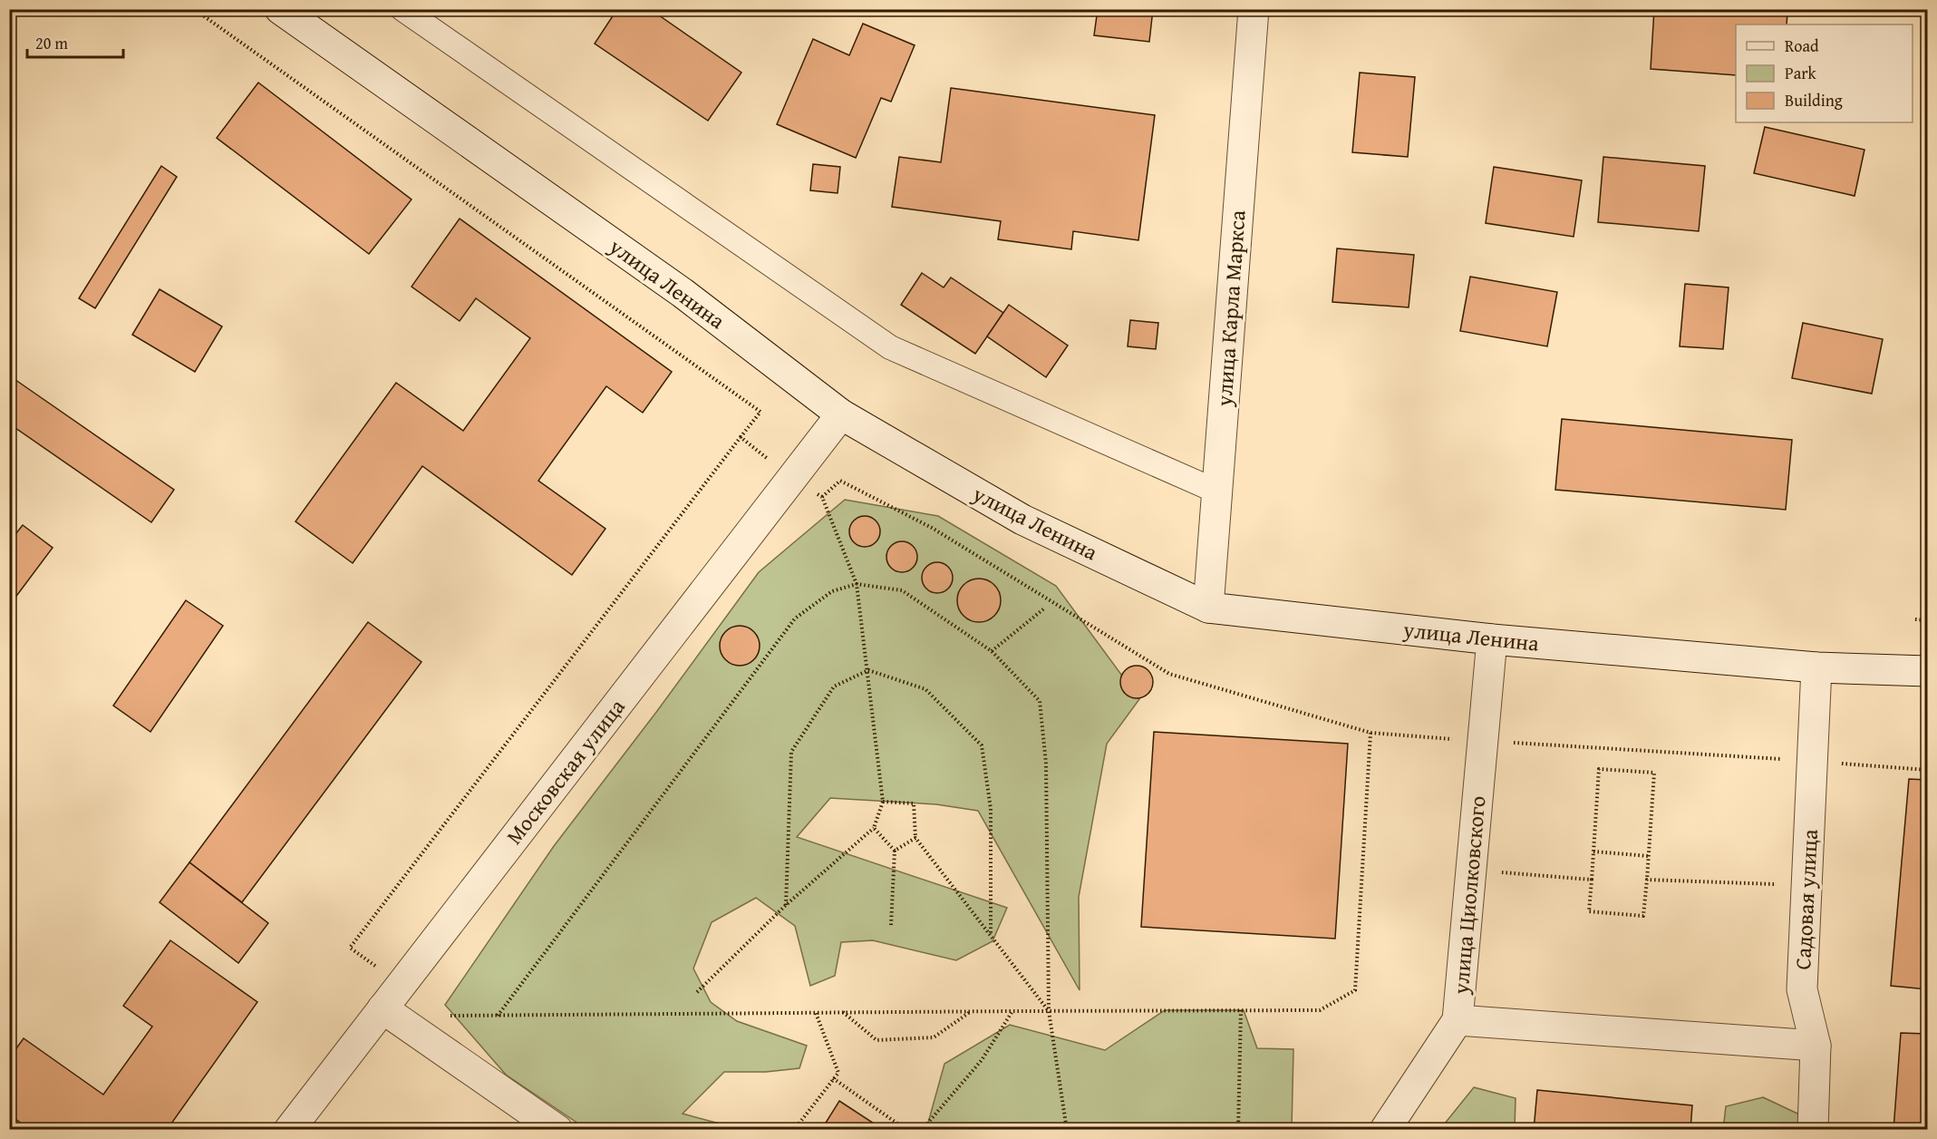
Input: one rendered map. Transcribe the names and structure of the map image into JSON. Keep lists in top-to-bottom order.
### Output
{
  "streets": {
    "street": [
      "улица Ленина",
      "улица Карла Маркса",
      "Московская улица",
      "улица Циолковского",
      "Садовая улица"
    ]
  },
  "crossings": [
    ["улица Ленина", "улица Карла Маркса"],
    ["улица Ленина", "Московская улица"],
    ["улица Ленина", "улица Циолковского"],
    ["улица Ленина", "Садовая улица"]
  ],
  "legend": ["Road", "Park", "Building"],
  "scale_bar": "20 m"
}
